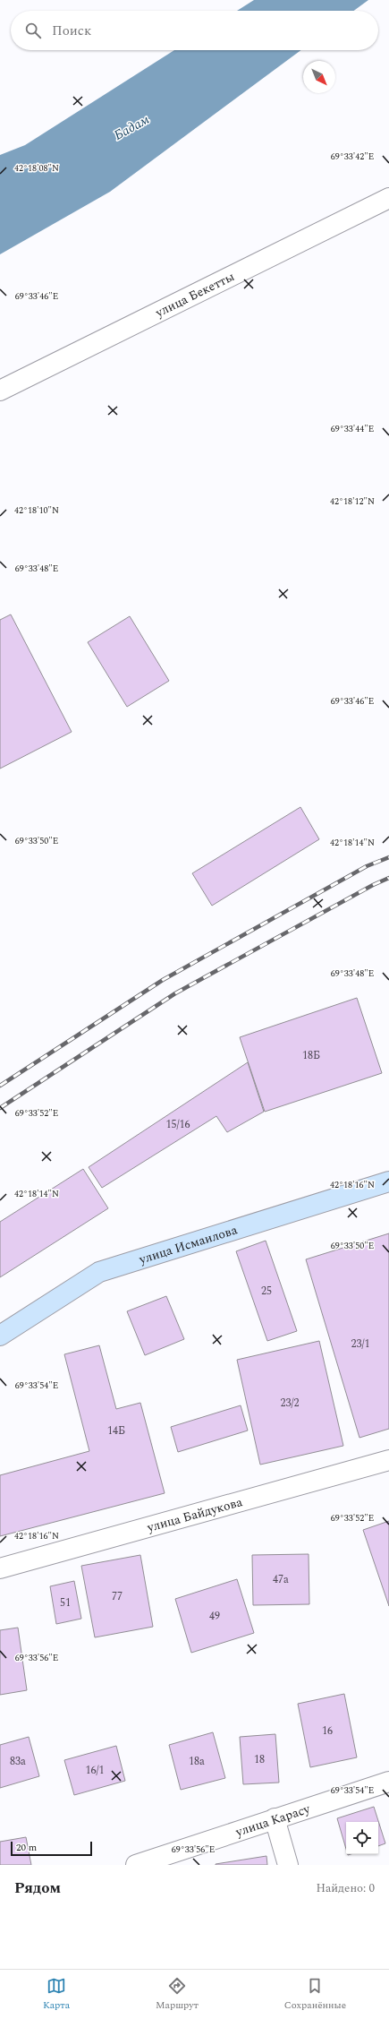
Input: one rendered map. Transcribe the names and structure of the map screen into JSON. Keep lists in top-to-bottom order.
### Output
{
  "streets": {
    "main road": ["улица Исмаилова"],
    "street": ["улица Бекетты", "улица Байдукова", "улица Карасу"]
  },
  "water": ["Бадам"],
  "house_numbers": [
    "18Б",
    "15/16",
    "25",
    "23/1",
    "23/2",
    "14Б",
    "47а",
    "77",
    "51",
    "49",
    "16",
    "18",
    "83а",
    "18а",
    "16/1"
  ],
  "scale_bar": "20 m",
  "north": "bottom right",
  "page": {
    "search": "Поиск",
    "scale": "20 m",
    "heading": ["Рядом", "Найдено: 0"],
    "nav": ["Карта", "Маршрут", "Сохранённые"]
  },
  "coordinates": [
    "69°33'42\"E",
    "42°18'08\"N",
    "69°33'46\"E",
    "69°33'44\"E",
    "42°18'12\"N",
    "42°18'10\"N",
    "69°33'48\"E",
    "69°33'50\"E",
    "42°18'14\"N",
    "69°33'52\"E",
    "42°18'16\"N",
    "69°33'54\"E",
    "69°33'56\"E"
  ]
}
